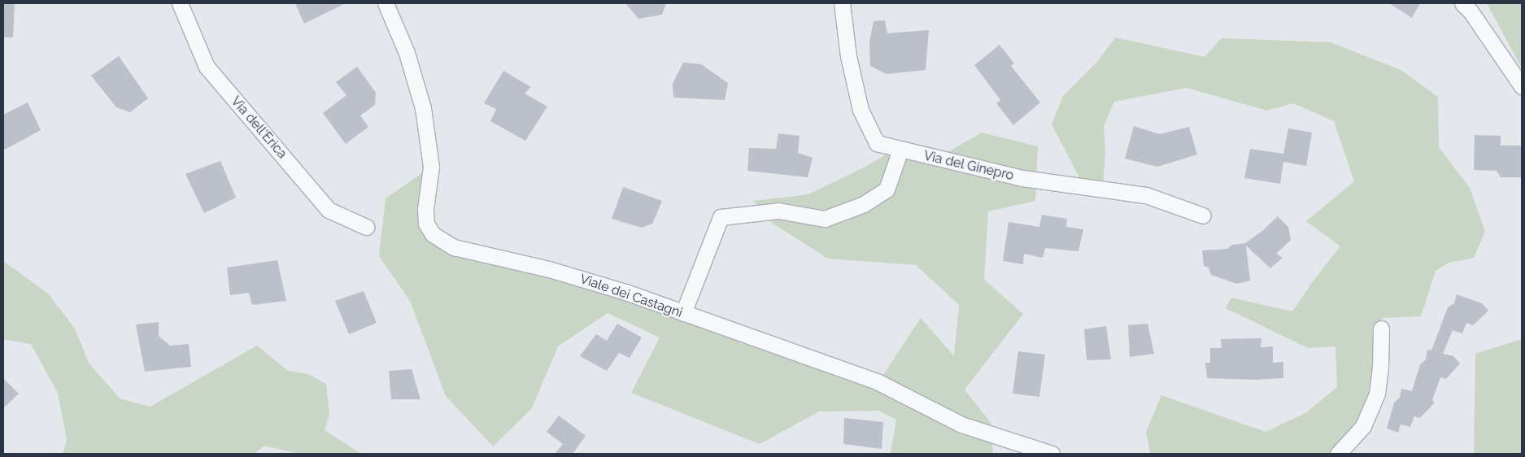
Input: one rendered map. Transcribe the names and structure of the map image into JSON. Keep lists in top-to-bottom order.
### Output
{
  "streets": {
    "street": ["Via dell'Erica", "Via del Ginepro", "Viale dei Castagni"]
  }
}
